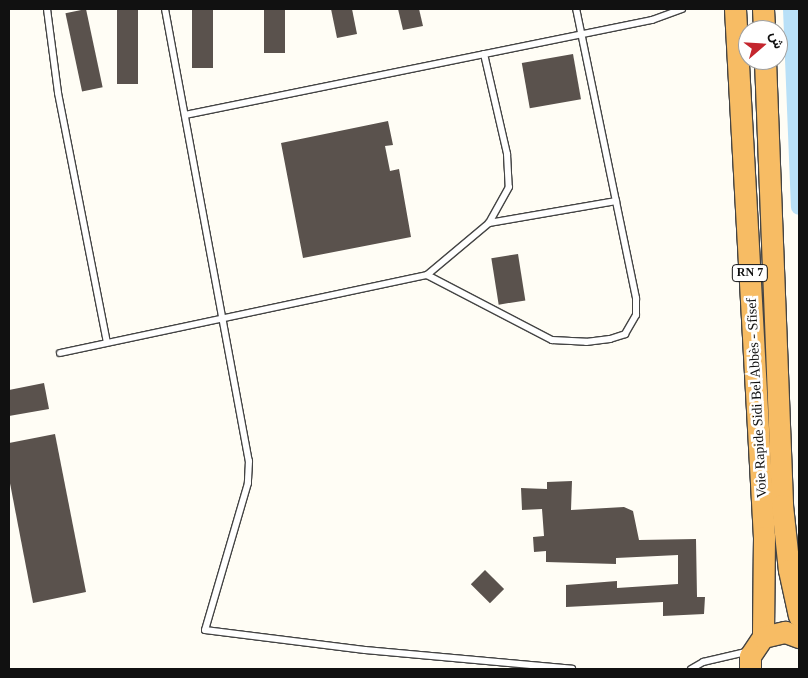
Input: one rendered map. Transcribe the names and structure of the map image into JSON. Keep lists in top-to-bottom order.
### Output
{
  "streets": {
    "highway": ["RN 7", "Voie Rapide Sidi Bel Abbès - Sfisef"]
  },
  "north": "right"
}
